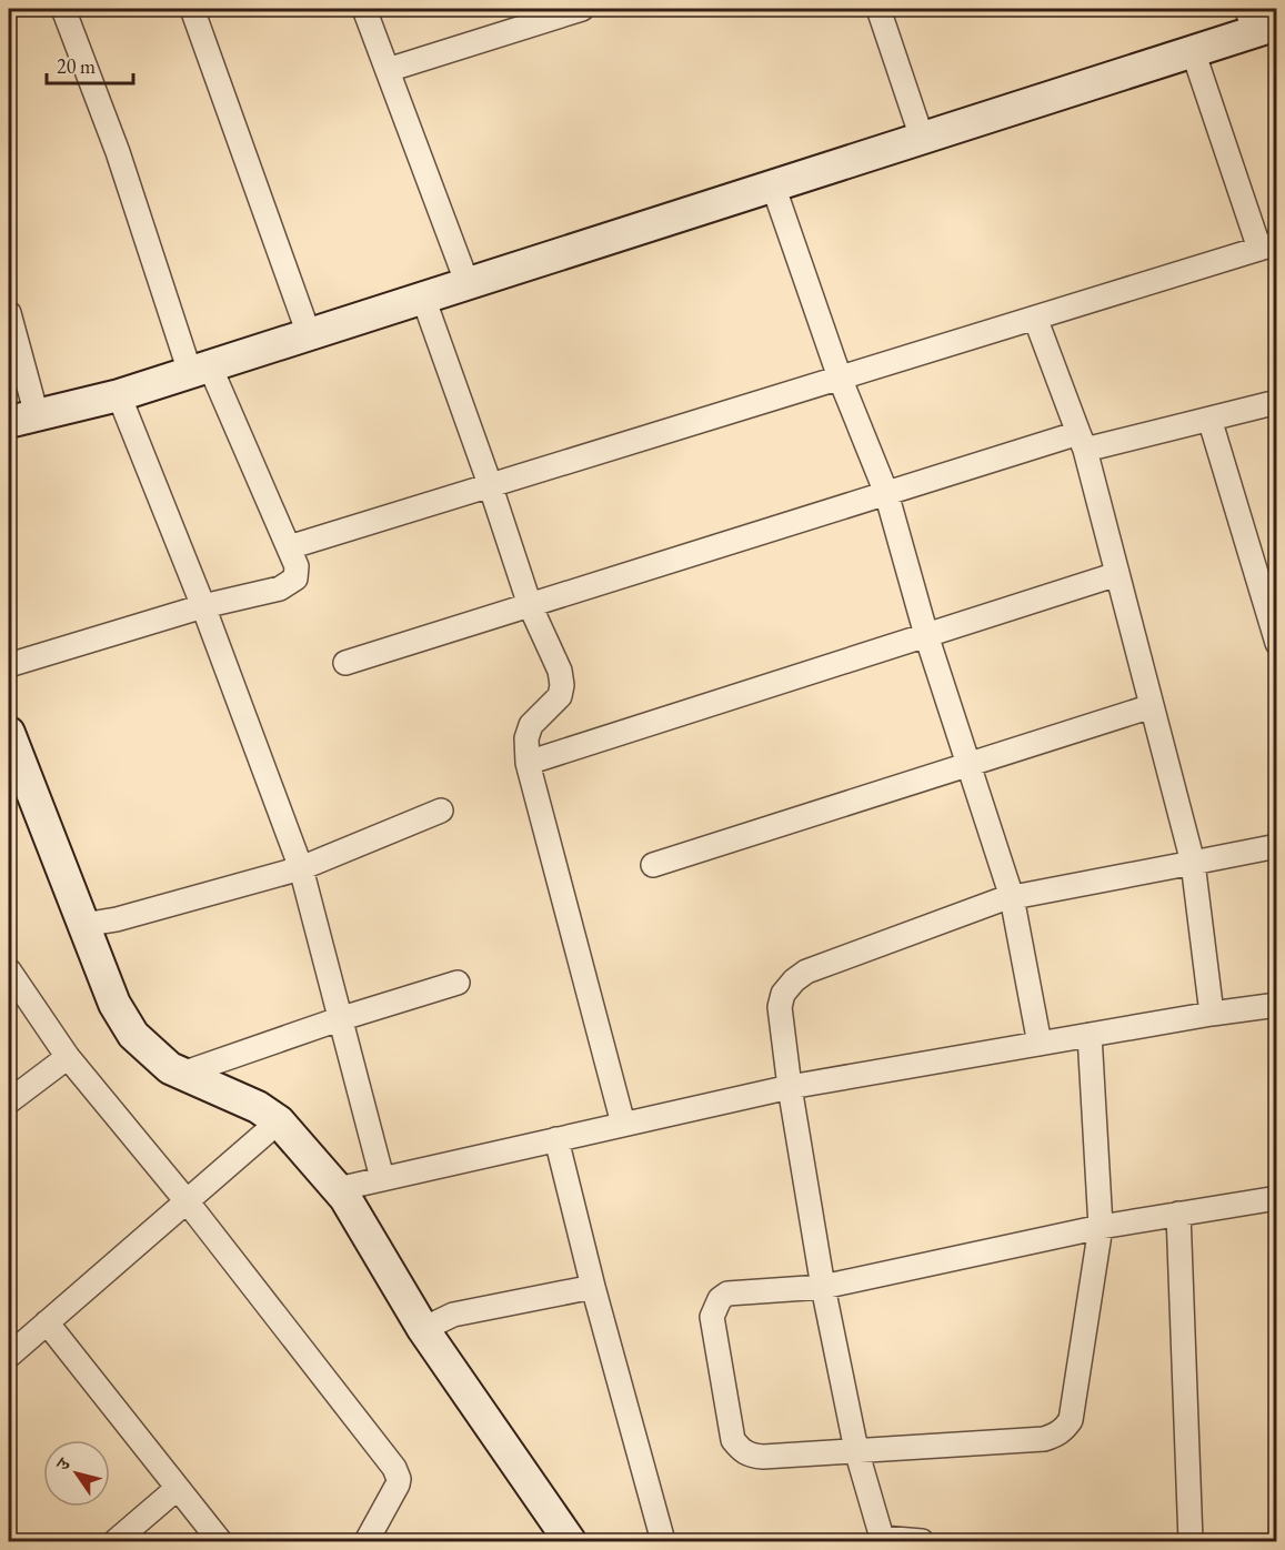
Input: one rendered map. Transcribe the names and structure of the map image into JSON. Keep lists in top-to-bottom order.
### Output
{
  "scale_bar": "20 m",
  "north": "top left"
}
